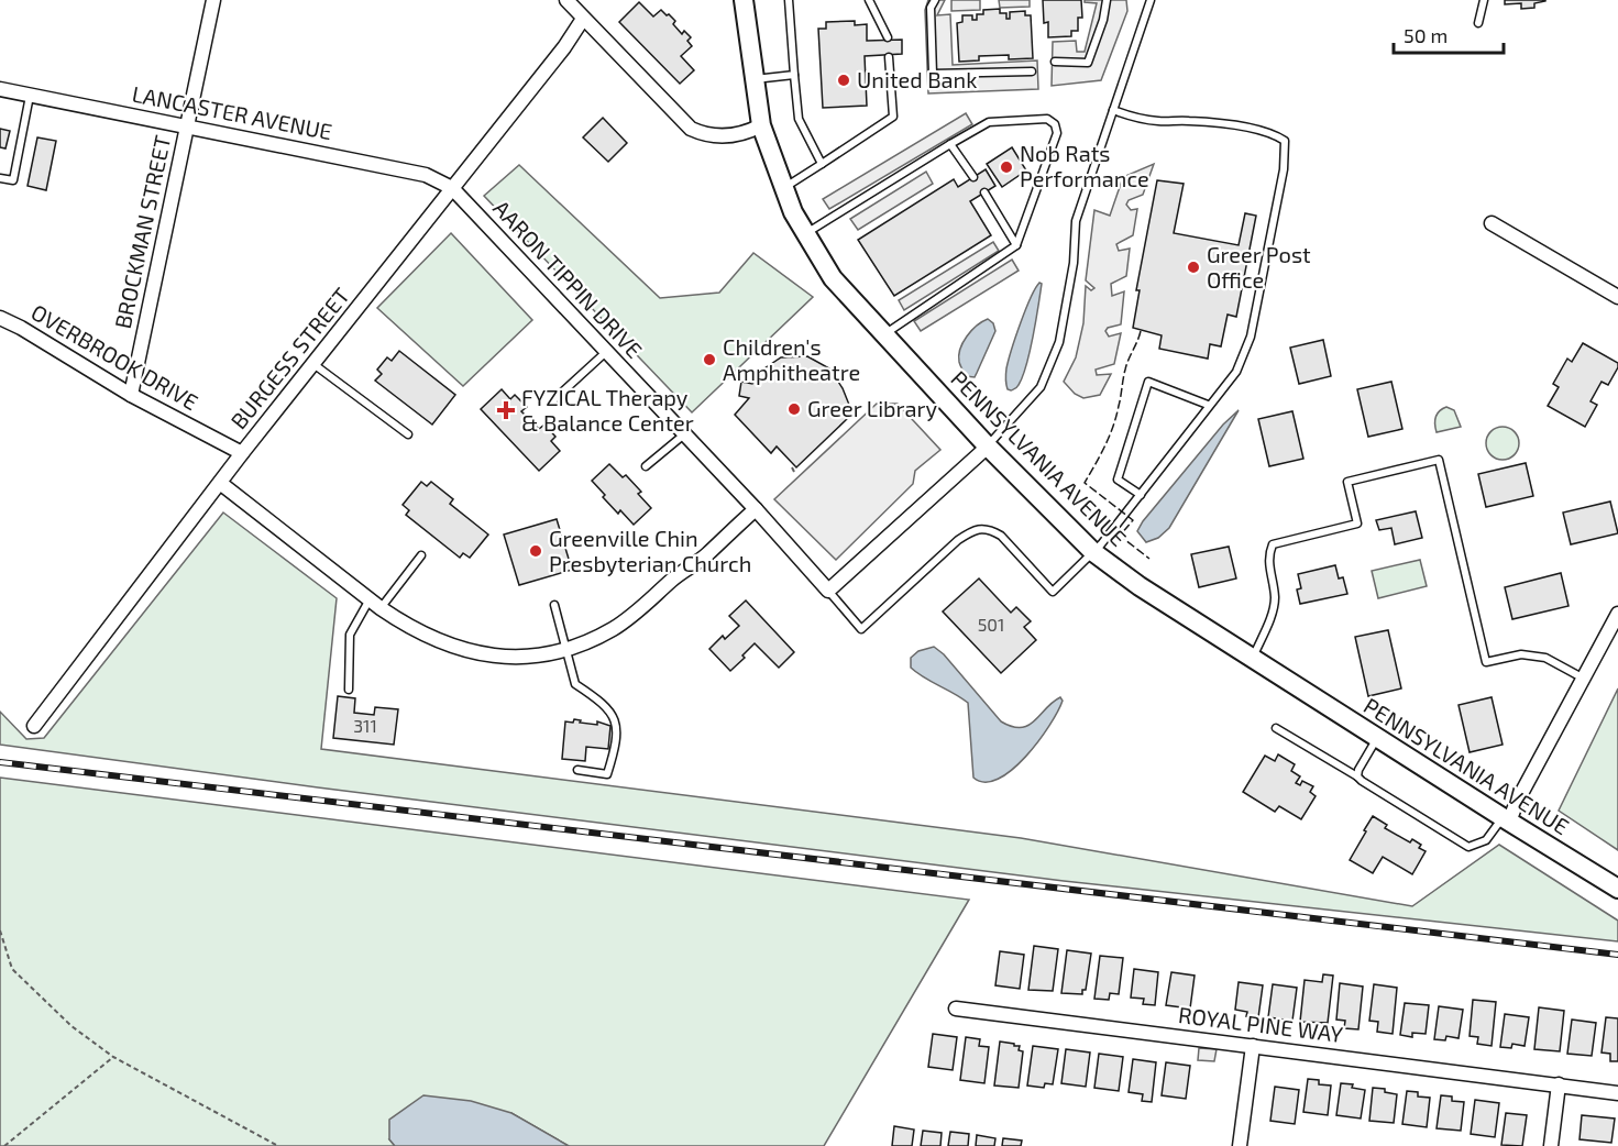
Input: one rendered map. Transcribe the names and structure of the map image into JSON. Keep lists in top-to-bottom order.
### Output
{
  "streets": {
    "street": [
      "LANCASTER AVENUE",
      "BROCKMAN STREET",
      "AARON TIPPIN DRIVE",
      "OVERBROOK DRIVE",
      "BURGESS STREET",
      "PENNSYLVANIA AVENUE",
      "ROYAL PINE WAY"
    ]
  },
  "crossings": [
    ["LANCASTER AVENUE", "BROCKMAN STREET"],
    ["LANCASTER AVENUE", "AARON TIPPIN DRIVE"],
    ["LANCASTER AVENUE", "BURGESS STREET"],
    ["BROCKMAN STREET", "OVERBROOK DRIVE"],
    ["AARON TIPPIN DRIVE", "BURGESS STREET"],
    ["OVERBROOK DRIVE", "BURGESS STREET"]
  ],
  "places": {
    "other": [
      "United Bank",
      "Nob Rats Performance",
      "Greer Post Office",
      "Children's Amphitheatre",
      "Greer Library",
      "Greenville Chin Presbyterian Church"
    ],
    "health": ["FYZICAL Therapy & Balance Center"]
  },
  "house_numbers": ["501", "311"],
  "scale_bar": "50 m"
}
